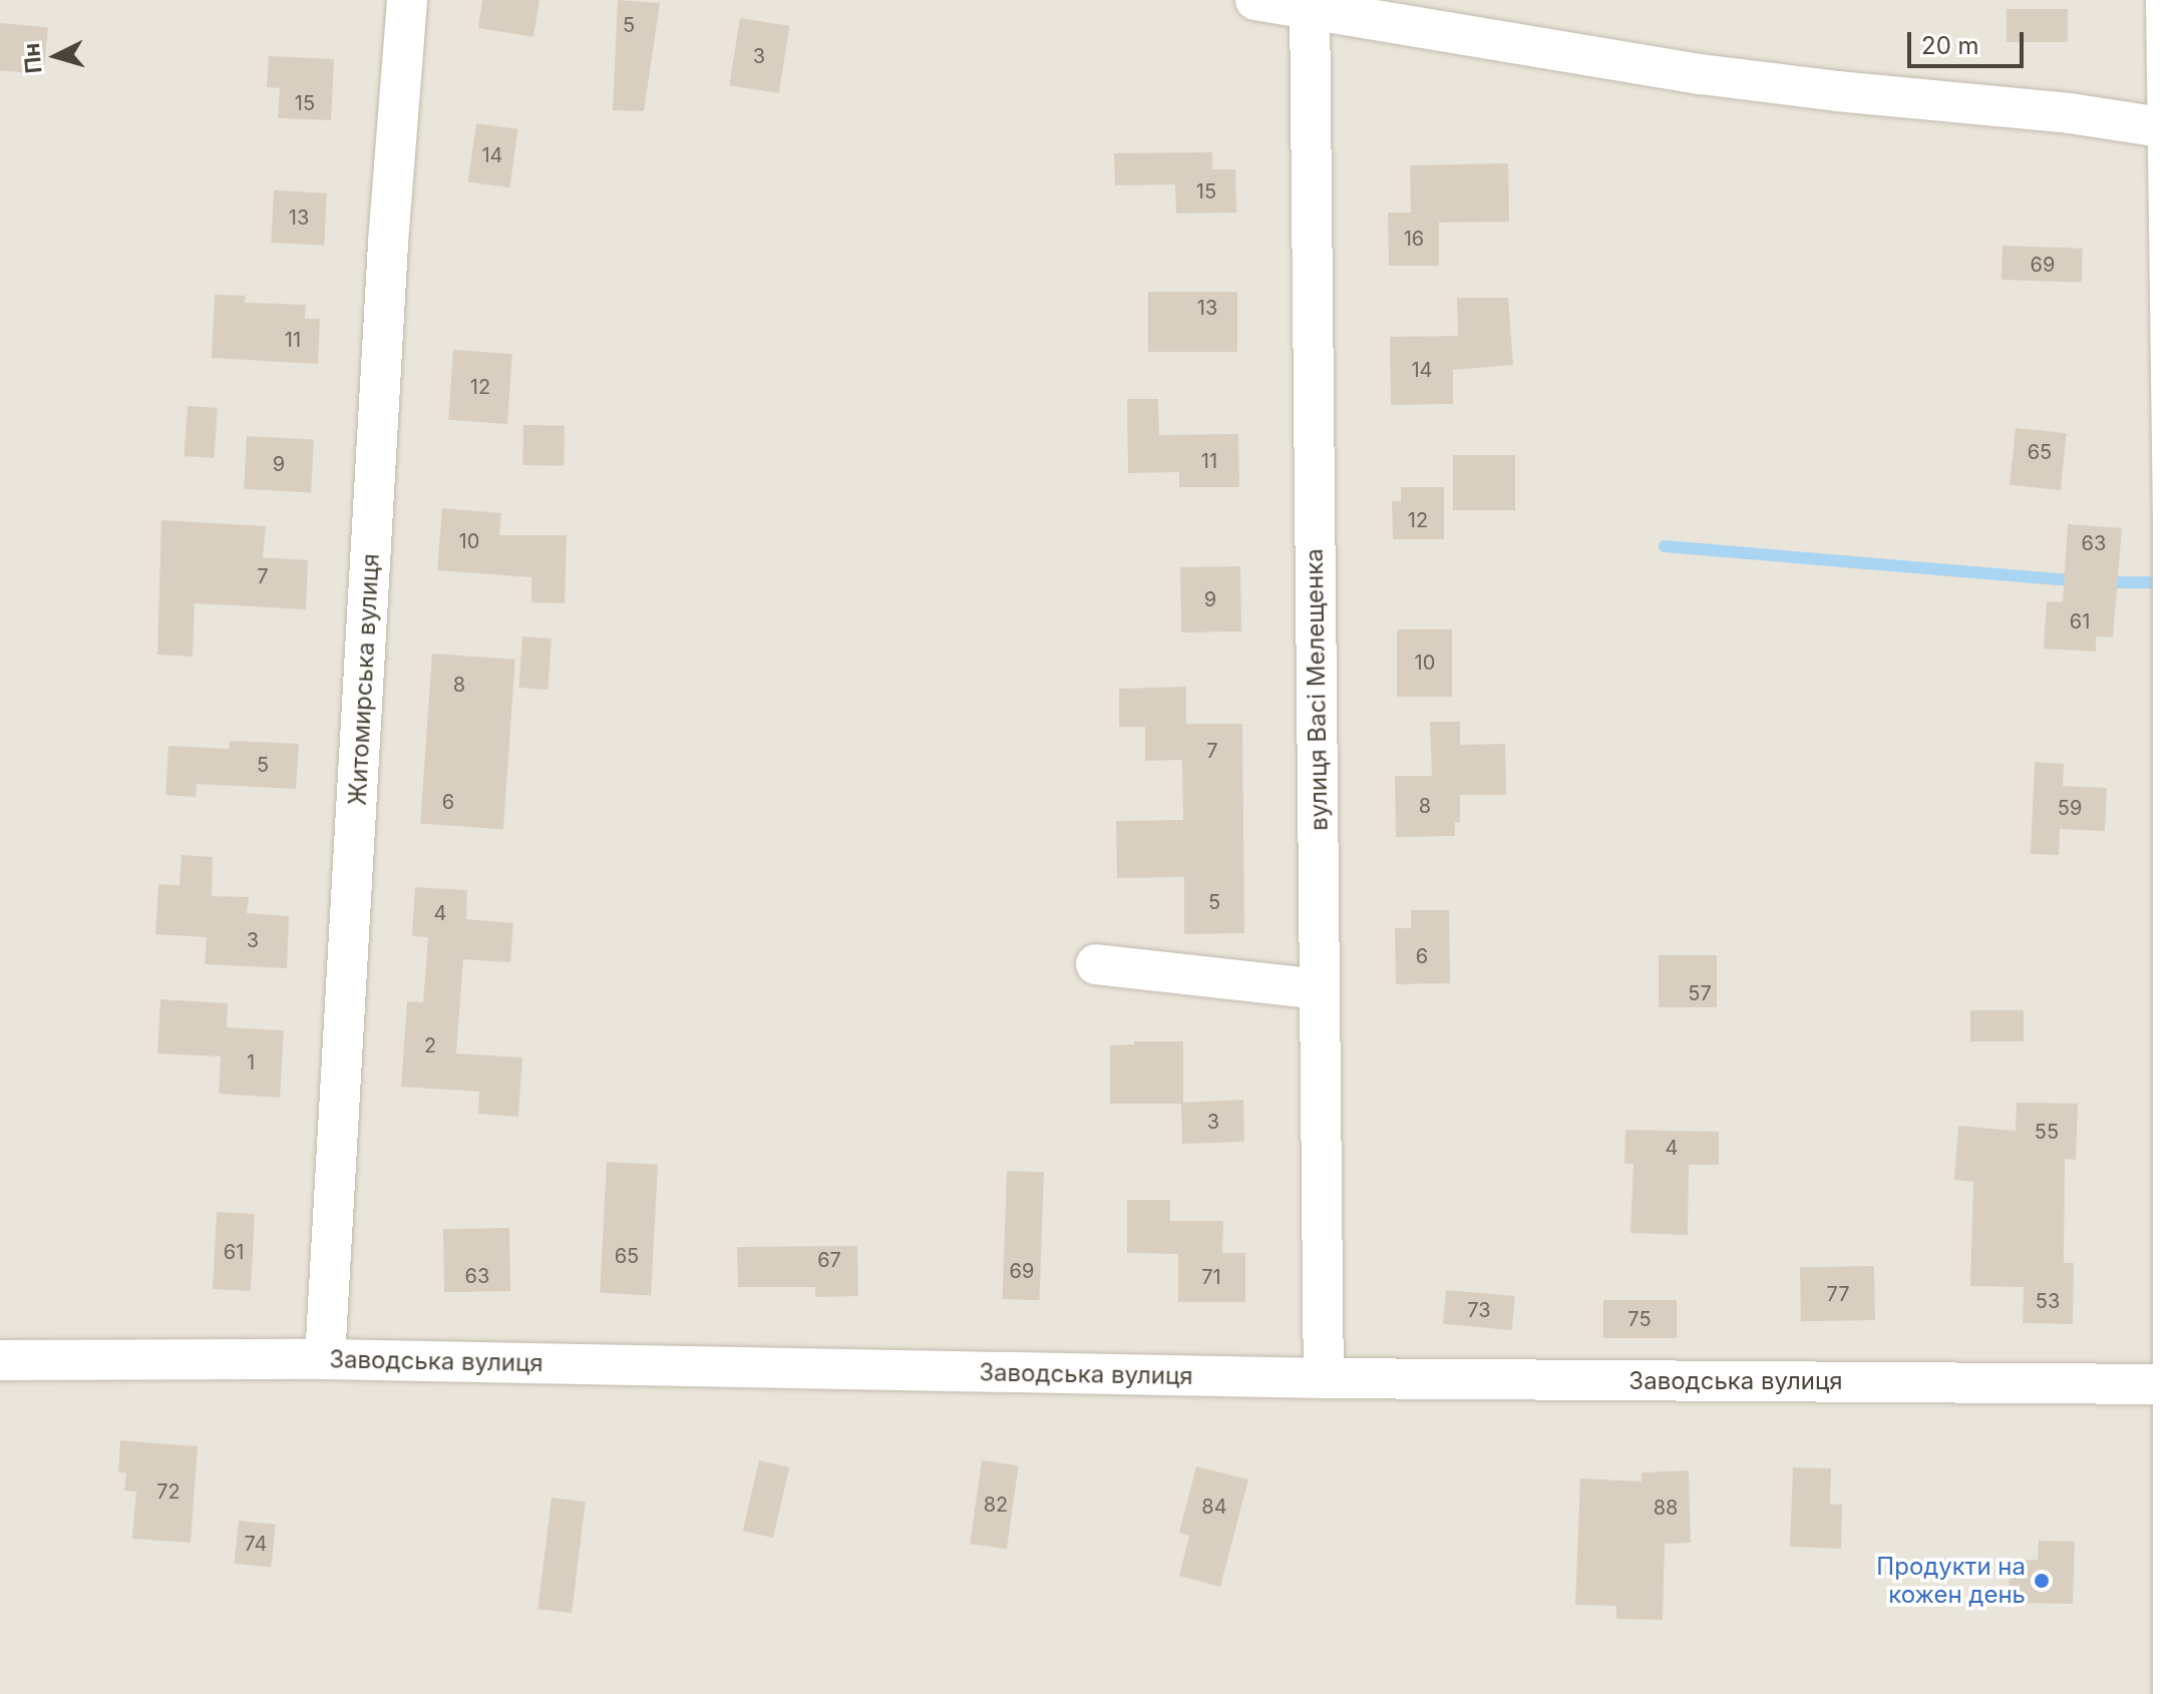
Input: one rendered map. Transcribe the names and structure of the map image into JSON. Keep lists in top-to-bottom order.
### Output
{
  "streets": {
    "street": ["Житомирська вулиця", "вулиця Васі Мелещенка", "Заводська вулиця"]
  },
  "crossings": [
    ["Житомирська вулиця", "Заводська вулиця"],
    ["вулиця Васі Мелещенка", "Заводська вулиця"]
  ],
  "places": ["Продукти на кожен день"],
  "house_numbers": [
    "5",
    "3",
    "15",
    "14",
    "15",
    "13",
    "16",
    "69",
    "13",
    "11",
    "14",
    "12",
    "65",
    "11",
    "9",
    "12",
    "10",
    "63",
    "7",
    "9",
    "61",
    "10",
    "8",
    "7",
    "5",
    "6",
    "8",
    "59",
    "5",
    "4",
    "3",
    "6",
    "57",
    "2",
    "1",
    "3",
    "55",
    "4",
    "61",
    "65",
    "67",
    "69",
    "63",
    "71",
    "77",
    "53",
    "73",
    "75",
    "72",
    "82",
    "84",
    "88",
    "74"
  ],
  "scale_bar": "20 m",
  "north": "left"
}
